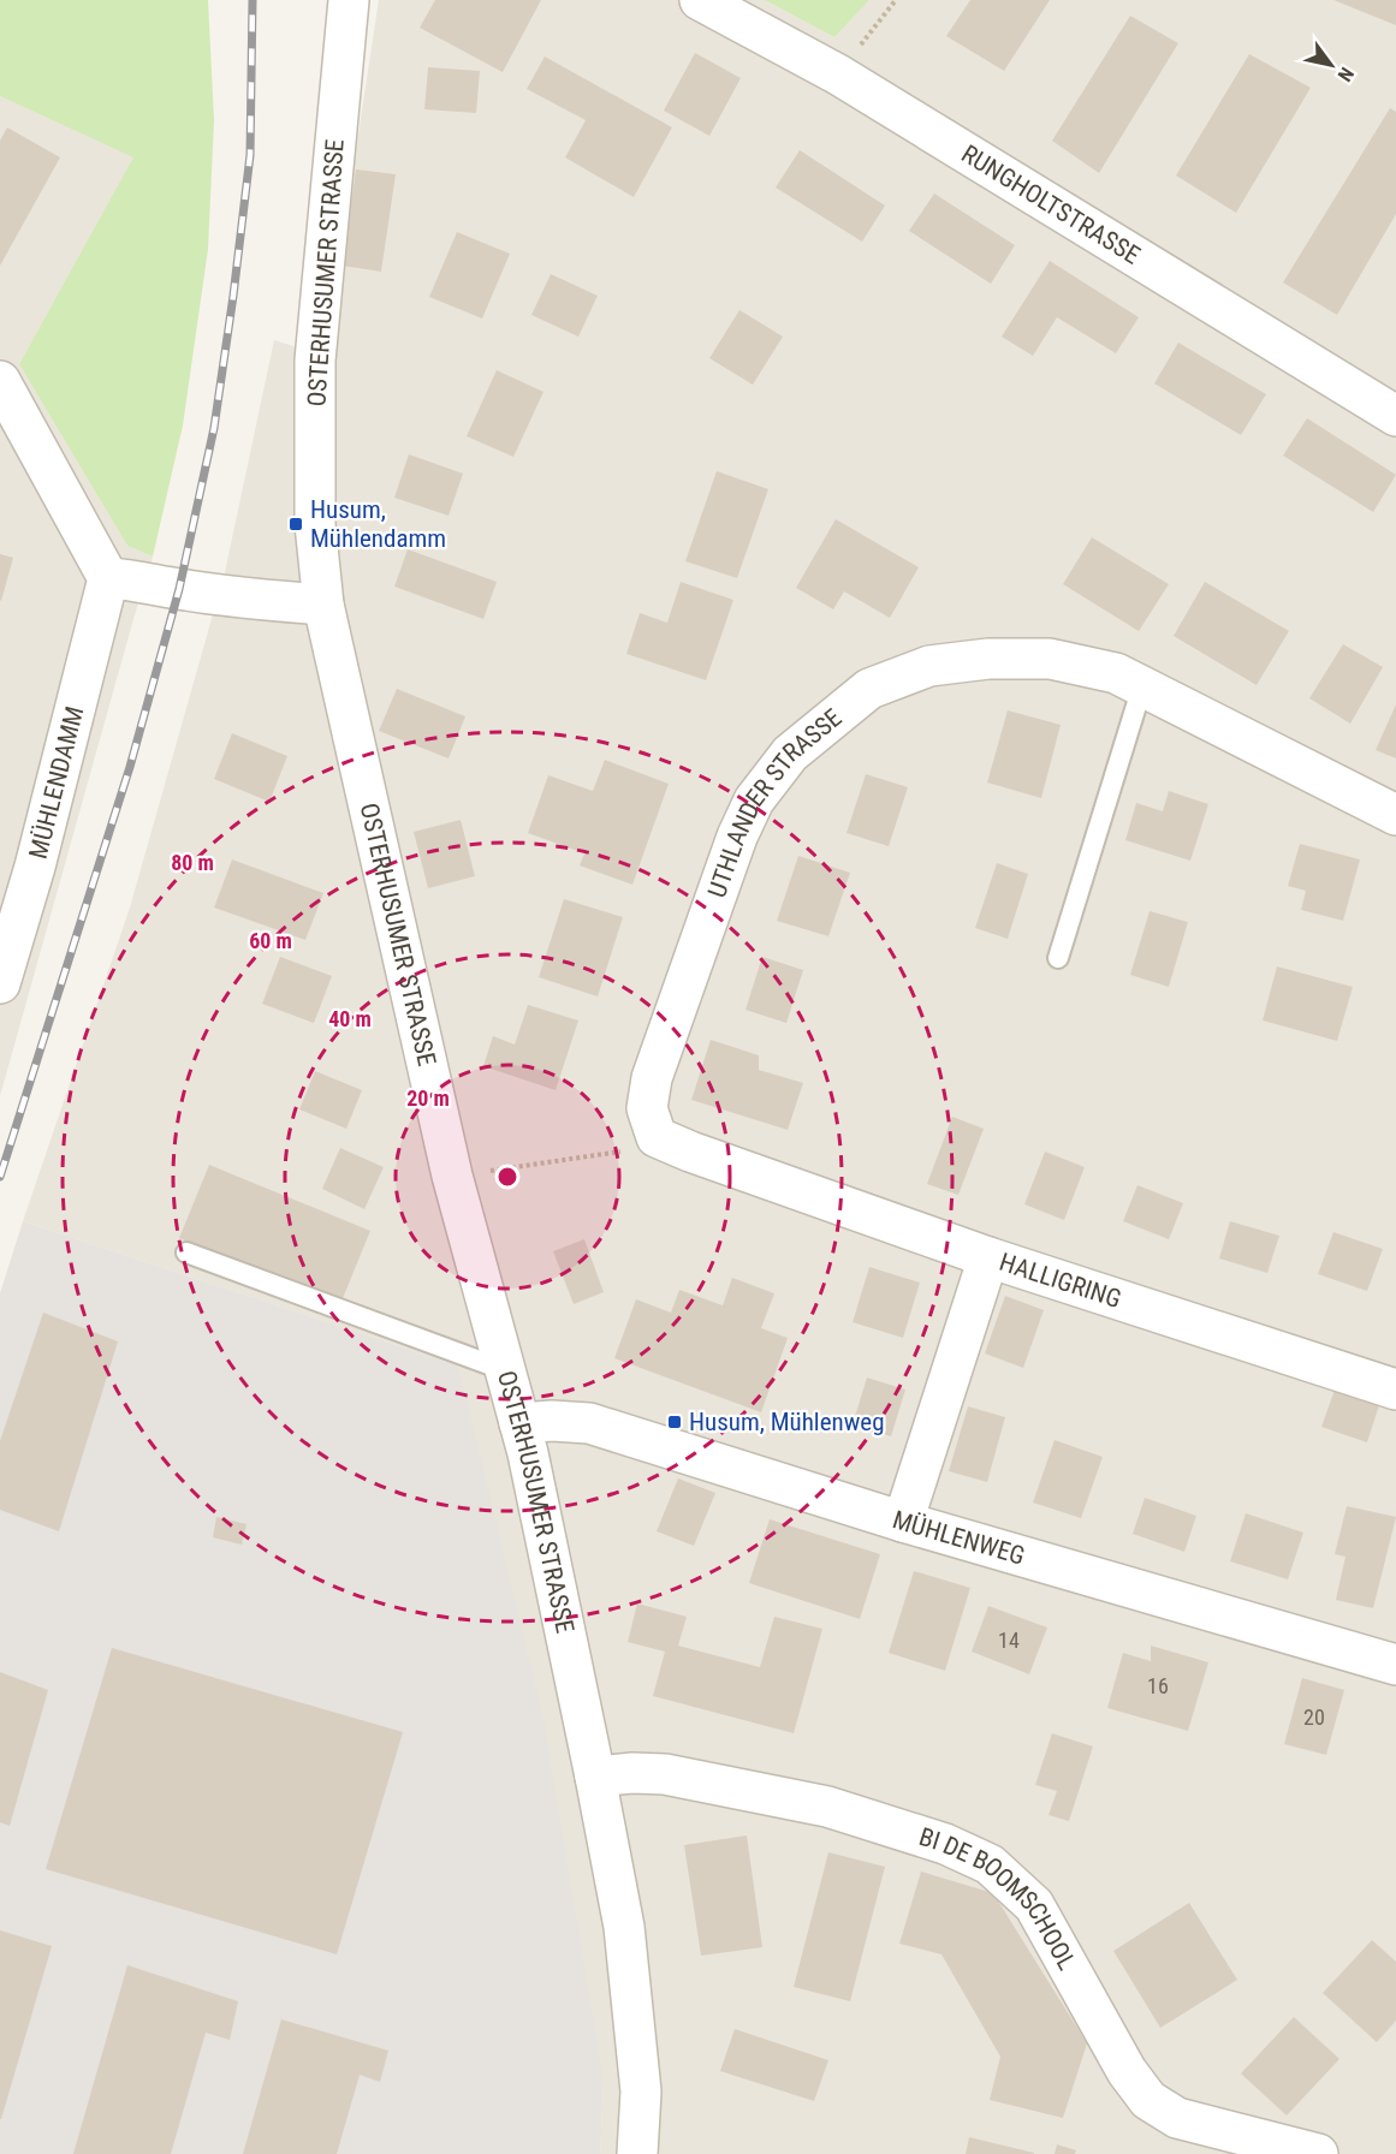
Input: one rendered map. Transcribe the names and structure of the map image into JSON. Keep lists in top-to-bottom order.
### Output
{
  "streets": {
    "street": [
      "RUNGHOLTSTRASSE",
      "OSTERHUSUMER STRASSE",
      "MÜHLENDAMM",
      "UTHLANDER STRASSE",
      "HALLIGRING",
      "MÜHLENWEG",
      "BI DE BOOMSCHOOL"
    ]
  },
  "crossings": [
    ["OSTERHUSUMER STRASSE", "MÜHLENWEG"],
    ["OSTERHUSUMER STRASSE", "BI DE BOOMSCHOOL"],
    ["HALLIGRING", "MÜHLENWEG"]
  ],
  "places": {
    "transit": ["Husum, Mühlendamm", "Husum, Mühlenweg"]
  },
  "house_numbers": ["14", "16", "20"],
  "north": "bottom right",
  "rings": [
    "80 m",
    "60 m",
    "40 m",
    "20 m"
  ]
}
